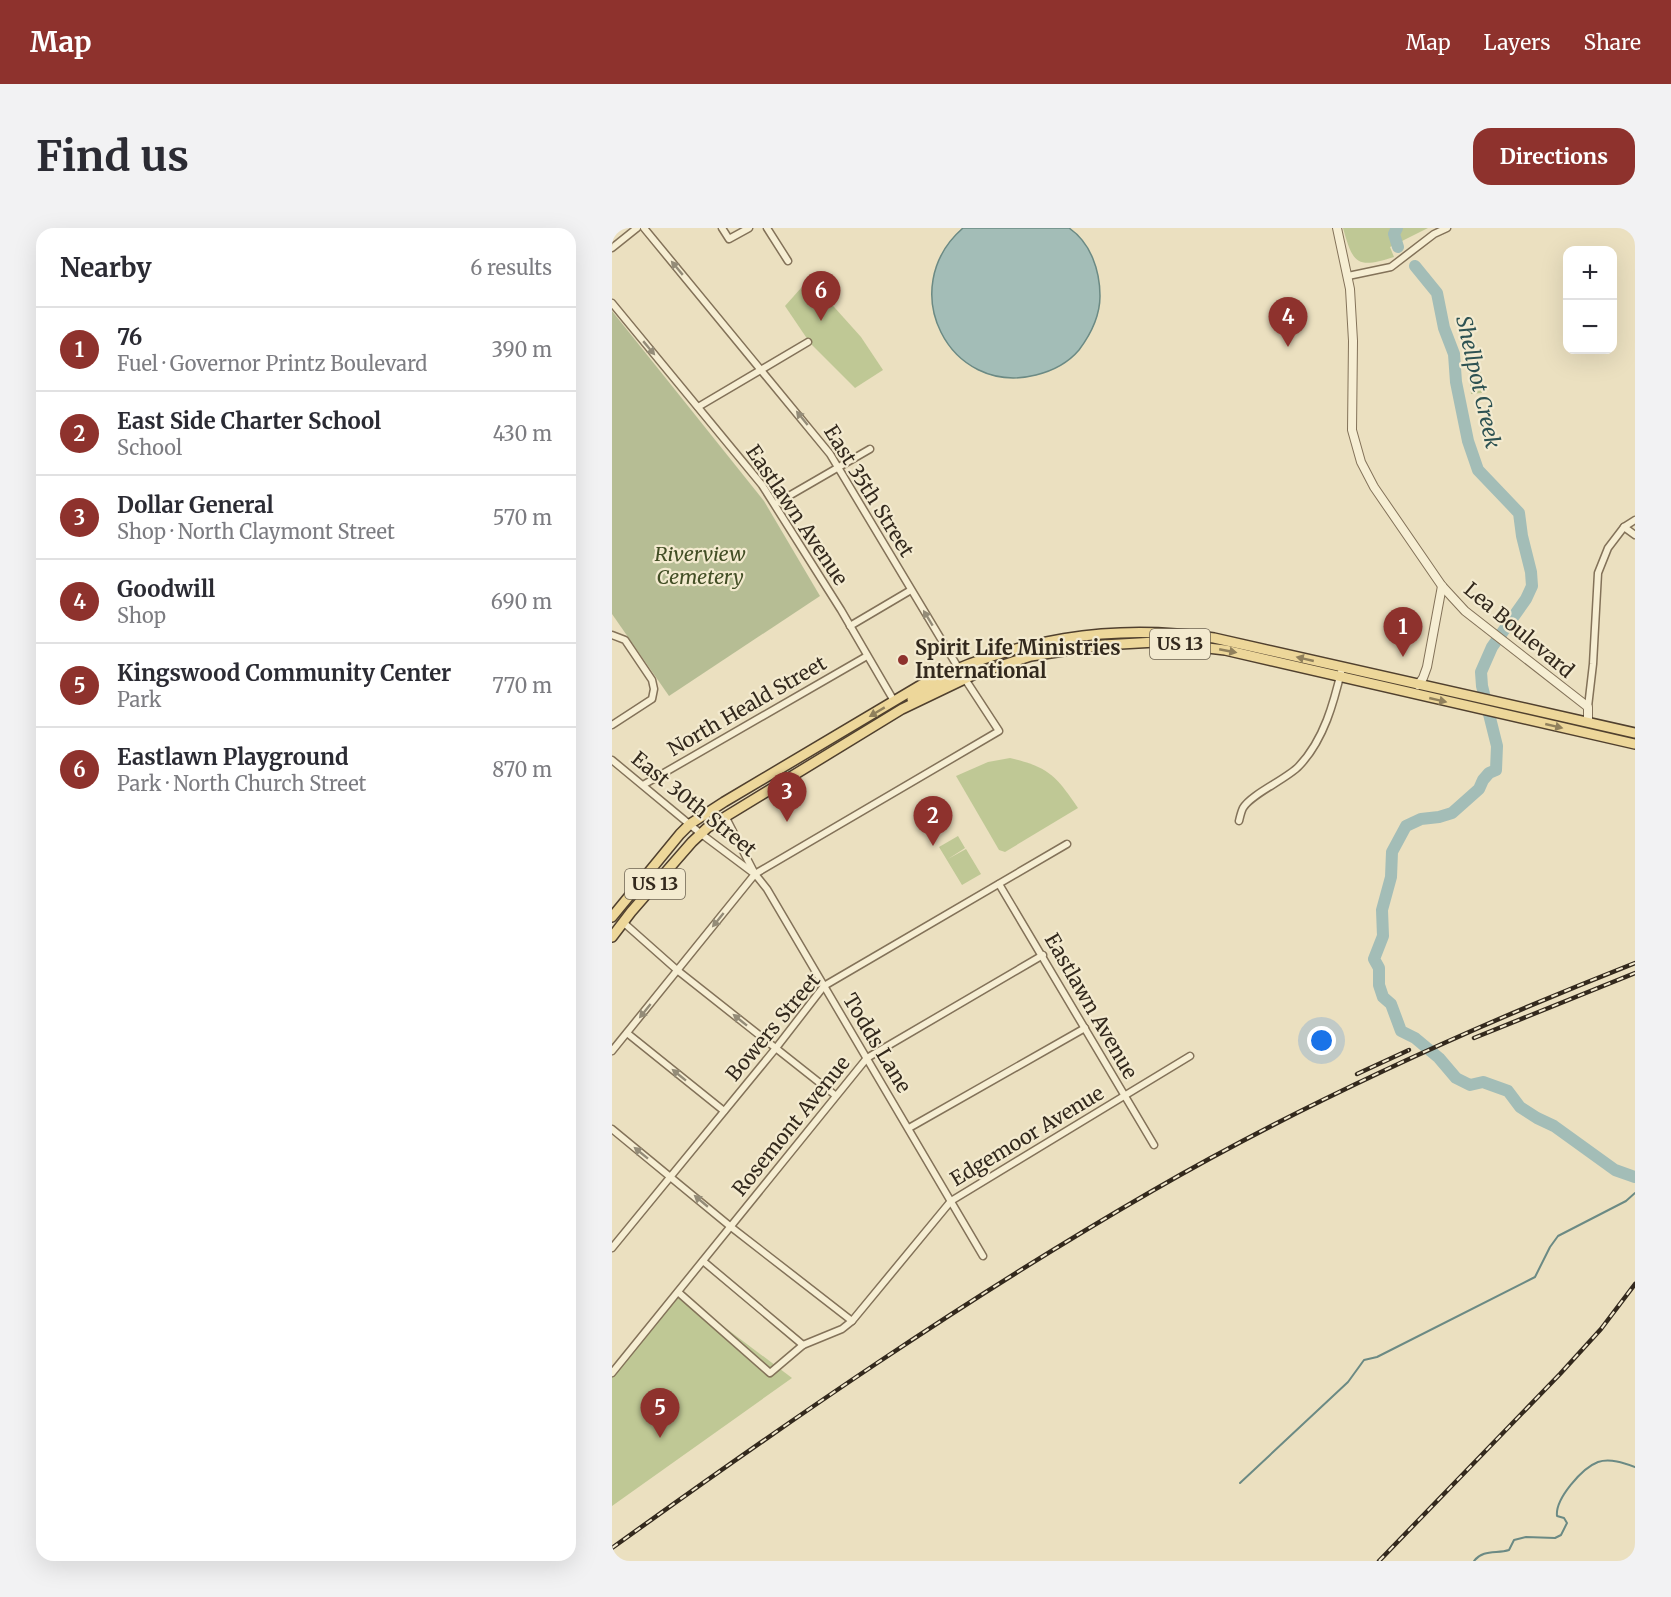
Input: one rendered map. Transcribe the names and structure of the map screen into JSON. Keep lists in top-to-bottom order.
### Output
{
  "streets": {
    "main road": ["US 13"],
    "street": [
      "East 35th Street",
      "Eastlawn Avenue",
      "Lea Boulevard",
      "North Heald Street",
      "East 30th Street",
      "Bowers Street",
      "Todds Lane",
      "Rosemont Avenue",
      "Edgemoor Avenue"
    ]
  },
  "crossings": [
    ["East 35th Street", "US 13"],
    ["East 35th Street", "East 30th Street"],
    ["East 35th Street", "Todds Lane"],
    ["Eastlawn Avenue", "US 13"],
    ["Eastlawn Avenue", "North Heald Street"],
    ["Eastlawn Avenue", "Bowers Street"],
    ["Eastlawn Avenue", "Rosemont Avenue"],
    ["Eastlawn Avenue", "Edgemoor Avenue"],
    ["Lea Boulevard", "US 13"],
    ["US 13", "East 30th Street"],
    ["US 13", "Todds Lane"],
    ["North Heald Street", "East 30th Street"],
    ["East 30th Street", "Todds Lane"],
    ["Bowers Street", "Todds Lane"],
    ["Todds Lane", "Rosemont Avenue"],
    ["Todds Lane", "Edgemoor Avenue"]
  ],
  "one_way": ["East 35th Street"],
  "water": ["Shellpot Creek"],
  "parks": ["Riverview Cemetery"],
  "places": ["Spirit Life Ministries International"],
  "page": {
    "header": "Map",
    "nav": ["Map", "Layers", "Share"],
    "buttons": "Directions",
    "title": "Find us",
    "heading": ["Nearby", "6 results"],
    "map_buttons": ["+", "−"],
    "pins": [
      "6",
      "4",
      "1",
      "3",
      "2",
      "5"
    ],
    "list": [
      {
        "mark": "1",
        "name": "76",
        "note": "Fuel · Governor Printz Boulevard",
        "value": "390 m"
      },
      {
        "mark": "2",
        "name": "East Side Charter School",
        "note": "School",
        "value": "430 m"
      },
      {
        "mark": "3",
        "name": "Dollar General",
        "note": "Shop · North Claymont Street",
        "value": "570 m"
      },
      {
        "mark": "4",
        "name": "Goodwill",
        "note": "Shop",
        "value": "690 m"
      },
      {
        "mark": "5",
        "name": "Kingswood Community Center",
        "note": "Park",
        "value": "770 m"
      },
      {
        "mark": "6",
        "name": "Eastlawn Playground",
        "note": "Park · North Church Street",
        "value": "870 m"
      }
    ]
  }
}
